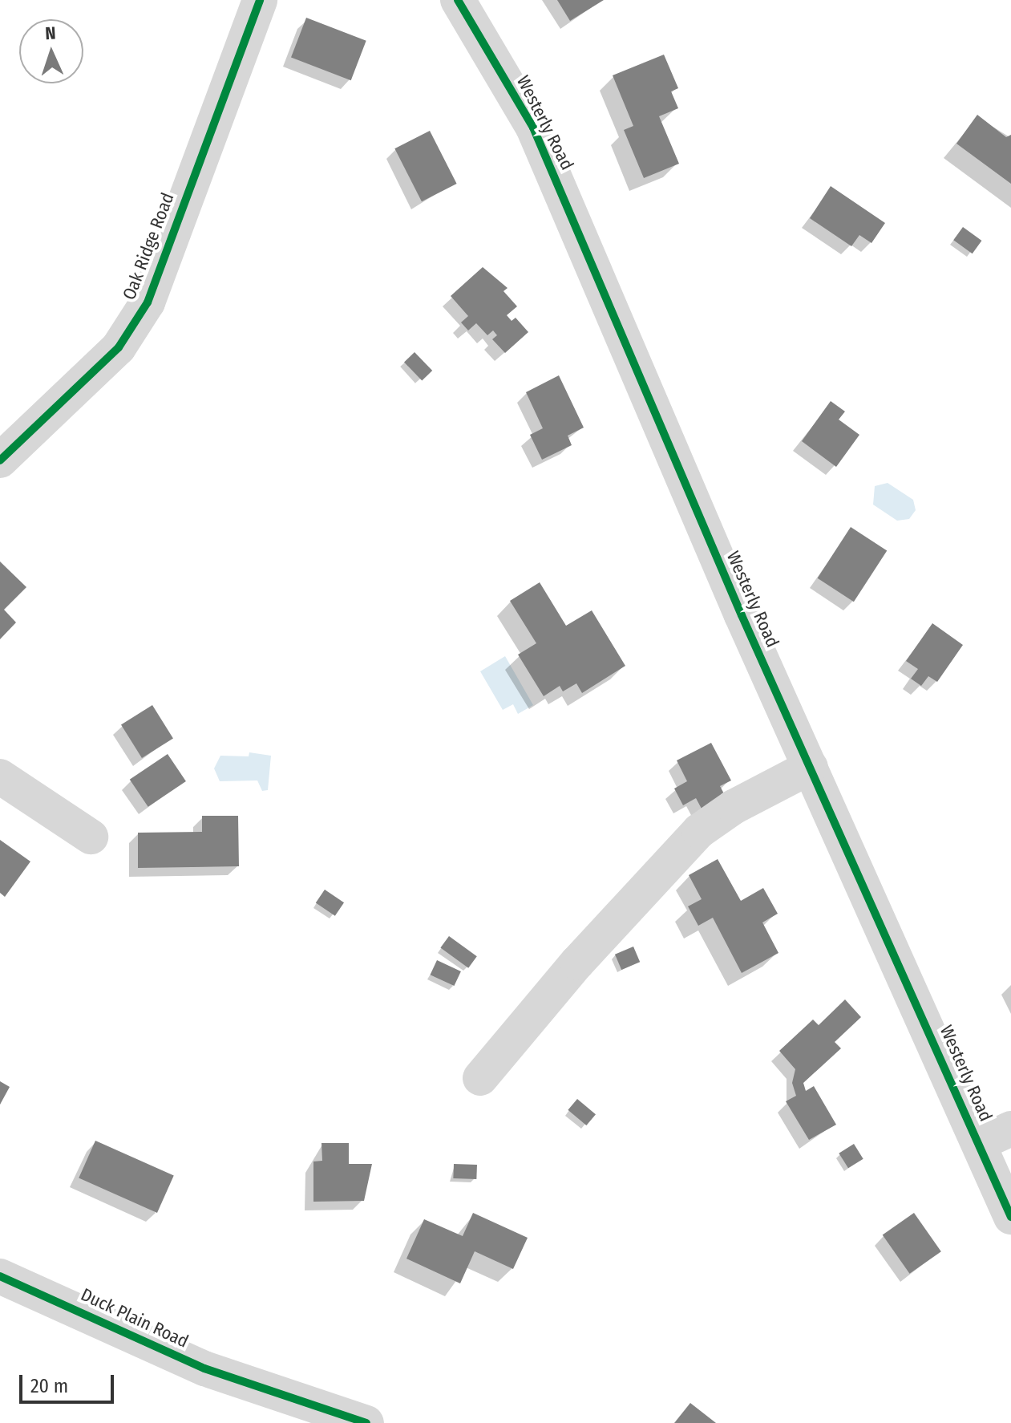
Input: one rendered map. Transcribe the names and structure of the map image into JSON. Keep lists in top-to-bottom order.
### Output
{
  "streets": {
    "street": ["Westerly Road", "Oak Ridge Road", "Duck Plain Road"]
  },
  "scale_bar": "20 m",
  "north": "top"
}
